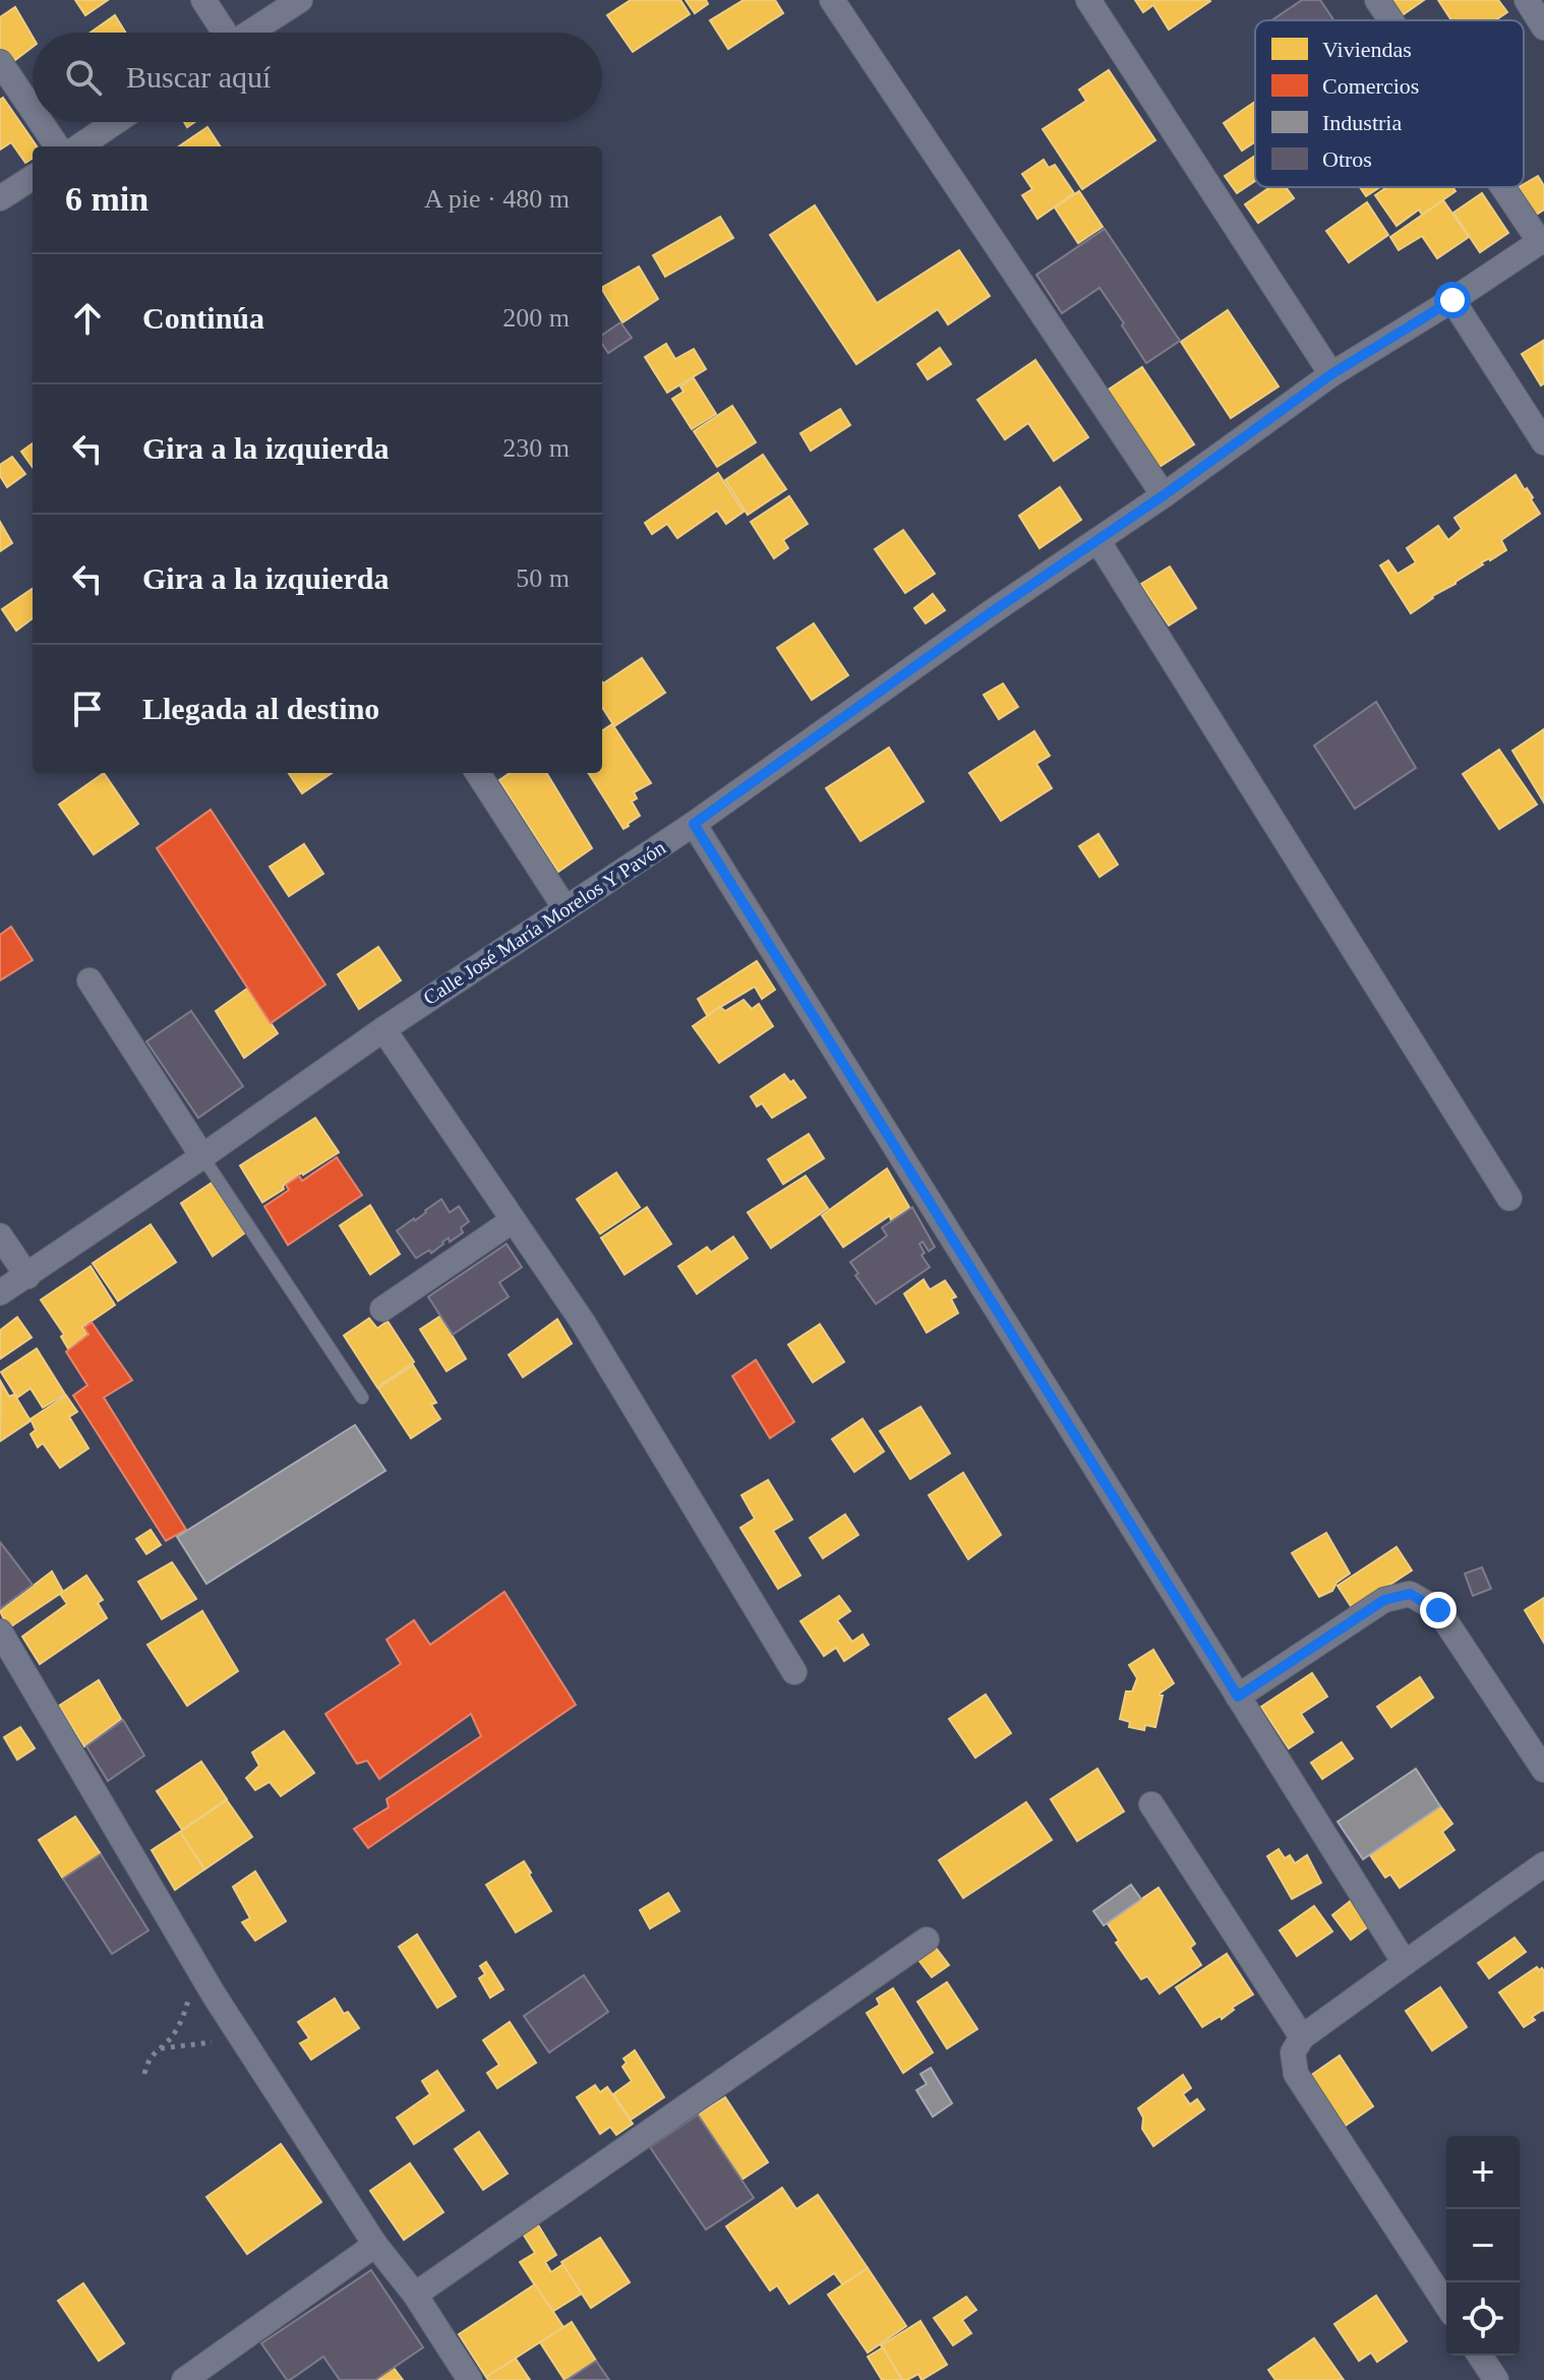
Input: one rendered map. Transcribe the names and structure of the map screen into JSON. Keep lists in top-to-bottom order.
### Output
{
  "streets": {
    "street": ["Calle José María Morelos Y Pavón"]
  },
  "legend": [
    "Viviendas",
    "Comercios",
    "Industria",
    "Otros"
  ],
  "page": {
    "search": "Buscar aquí",
    "heading": ["6 min", "A pie · 480 m"],
    "list": [
      ["Continúa", "200 m"],
      ["Gira a la izquierda", "230 m"],
      ["Gira a la izquierda", "50 m"],
      "Llegada al destino"
    ],
    "map_buttons": ["+", "−"]
  }
}
